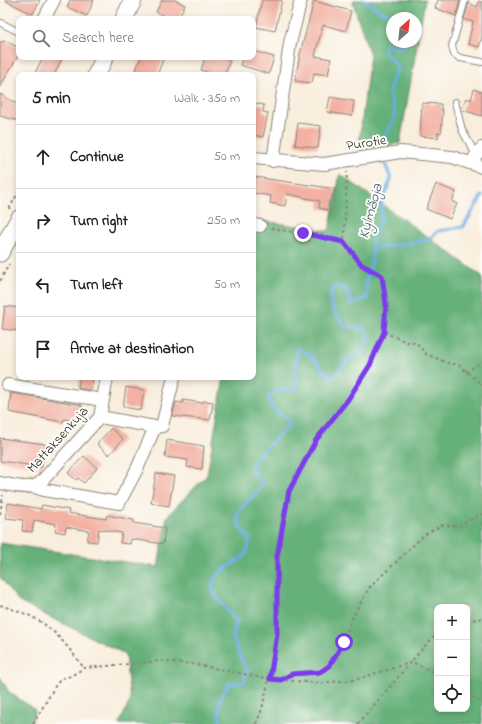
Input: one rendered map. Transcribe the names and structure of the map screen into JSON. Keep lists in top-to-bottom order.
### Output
{
  "streets": {
    "street": ["Purotie", "Mattaksenkuja"]
  },
  "water": ["Kylmäoja"],
  "north": "top right",
  "page": {
    "search": "Search here",
    "heading": ["5 min", "Walk · 350 m"],
    "list": [
      ["Continue", "50 m"],
      ["Turn right", "250 m"],
      ["Turn left", "50 m"],
      "Arrive at destination"
    ],
    "map_buttons": ["+", "−"]
  }
}
